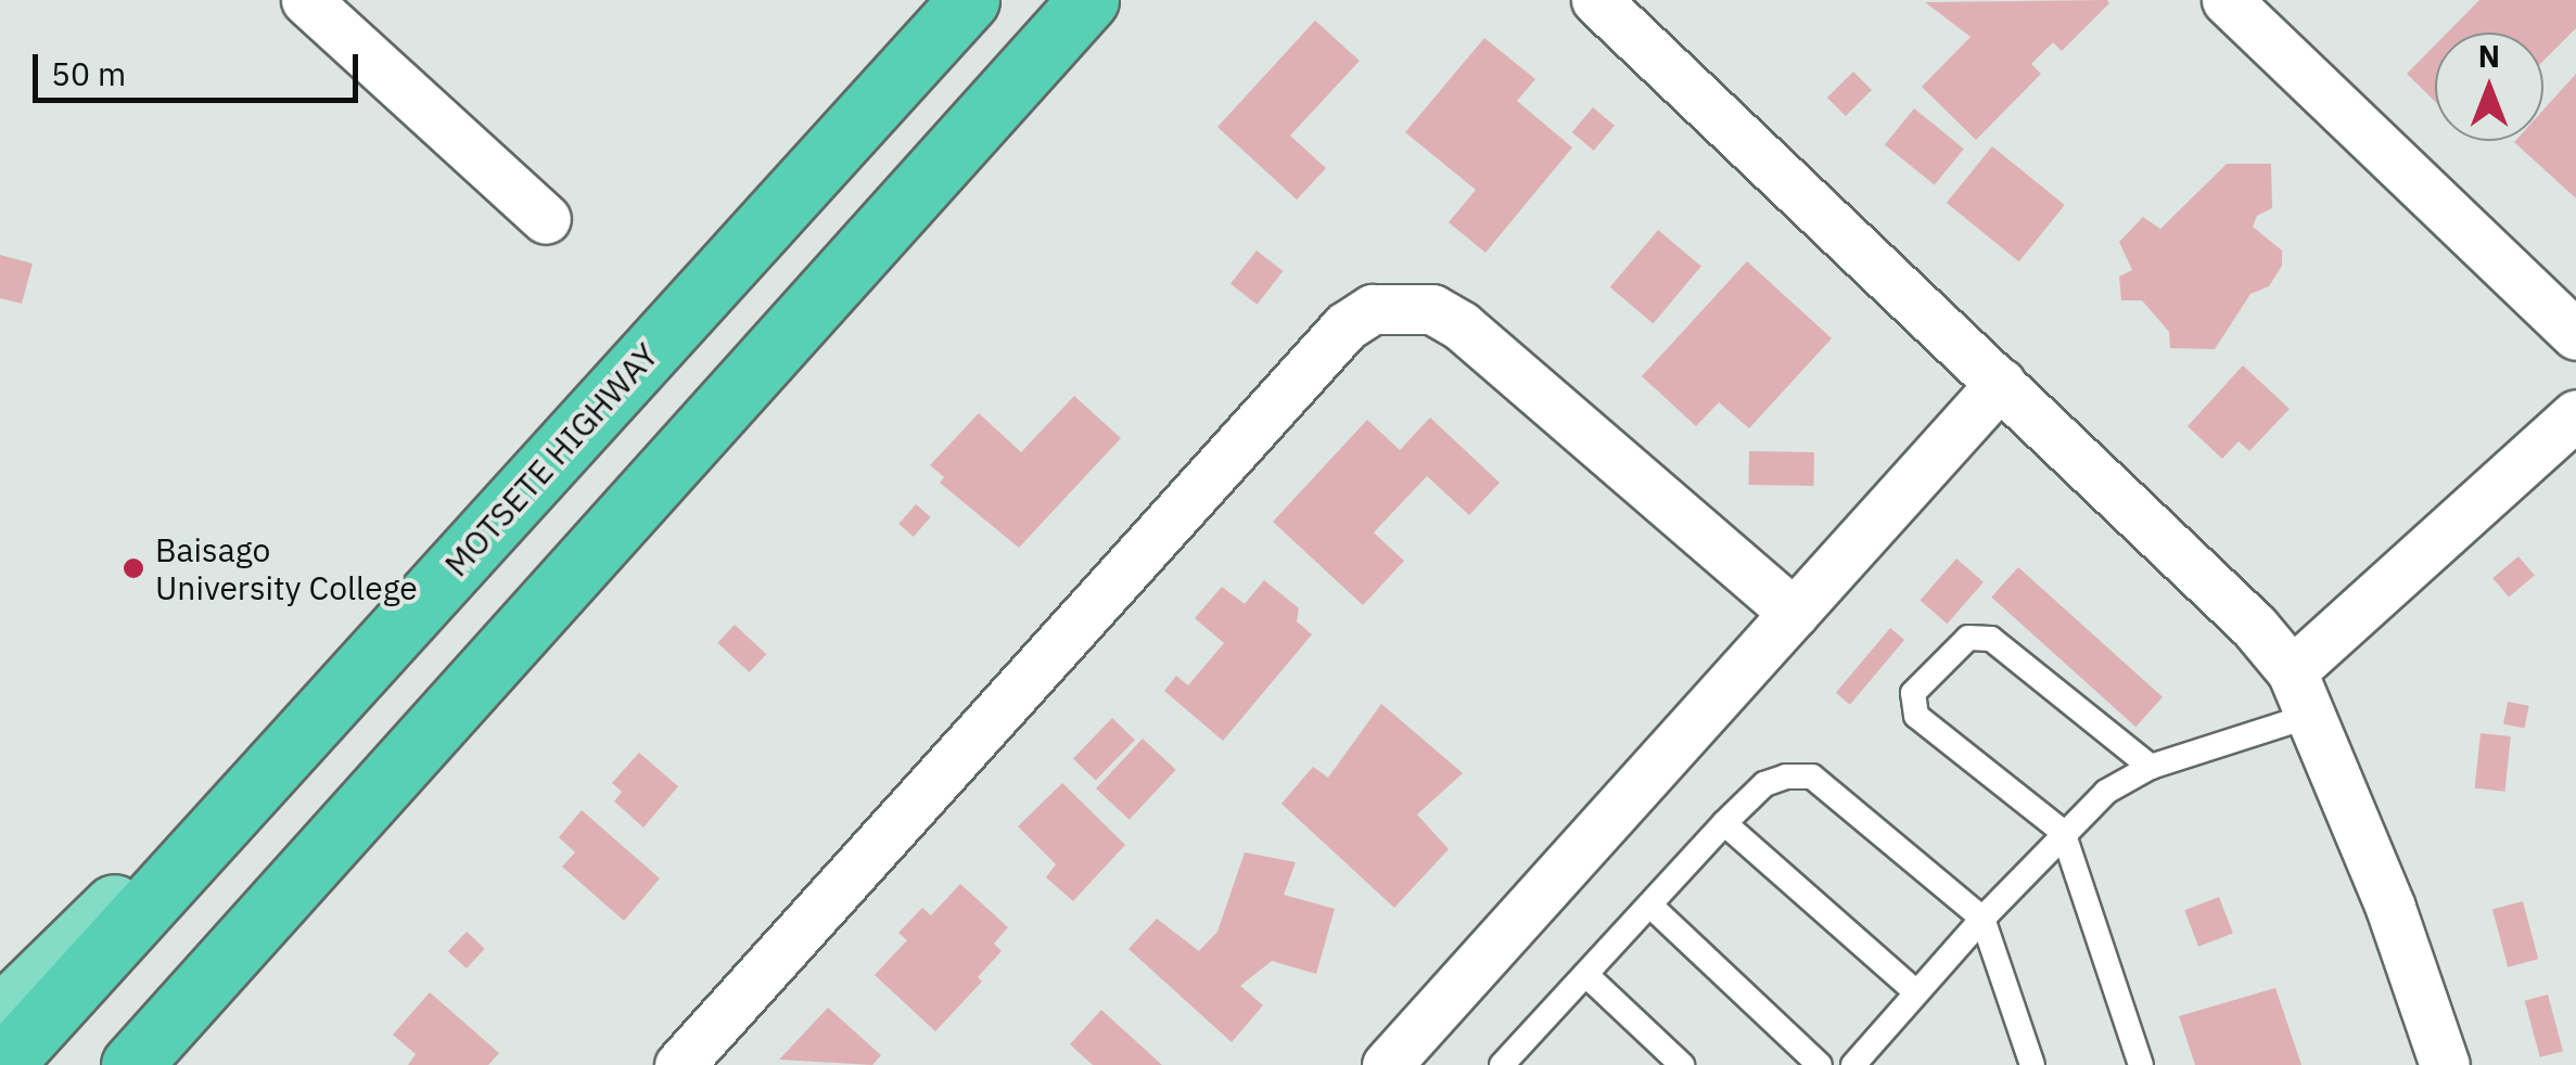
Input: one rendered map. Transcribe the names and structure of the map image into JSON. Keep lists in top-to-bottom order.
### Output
{
  "streets": {
    "highway": ["MOTSETE HIGHWAY"]
  },
  "places": ["Baisago University College"],
  "scale_bar": "50 m",
  "north": "top"
}
